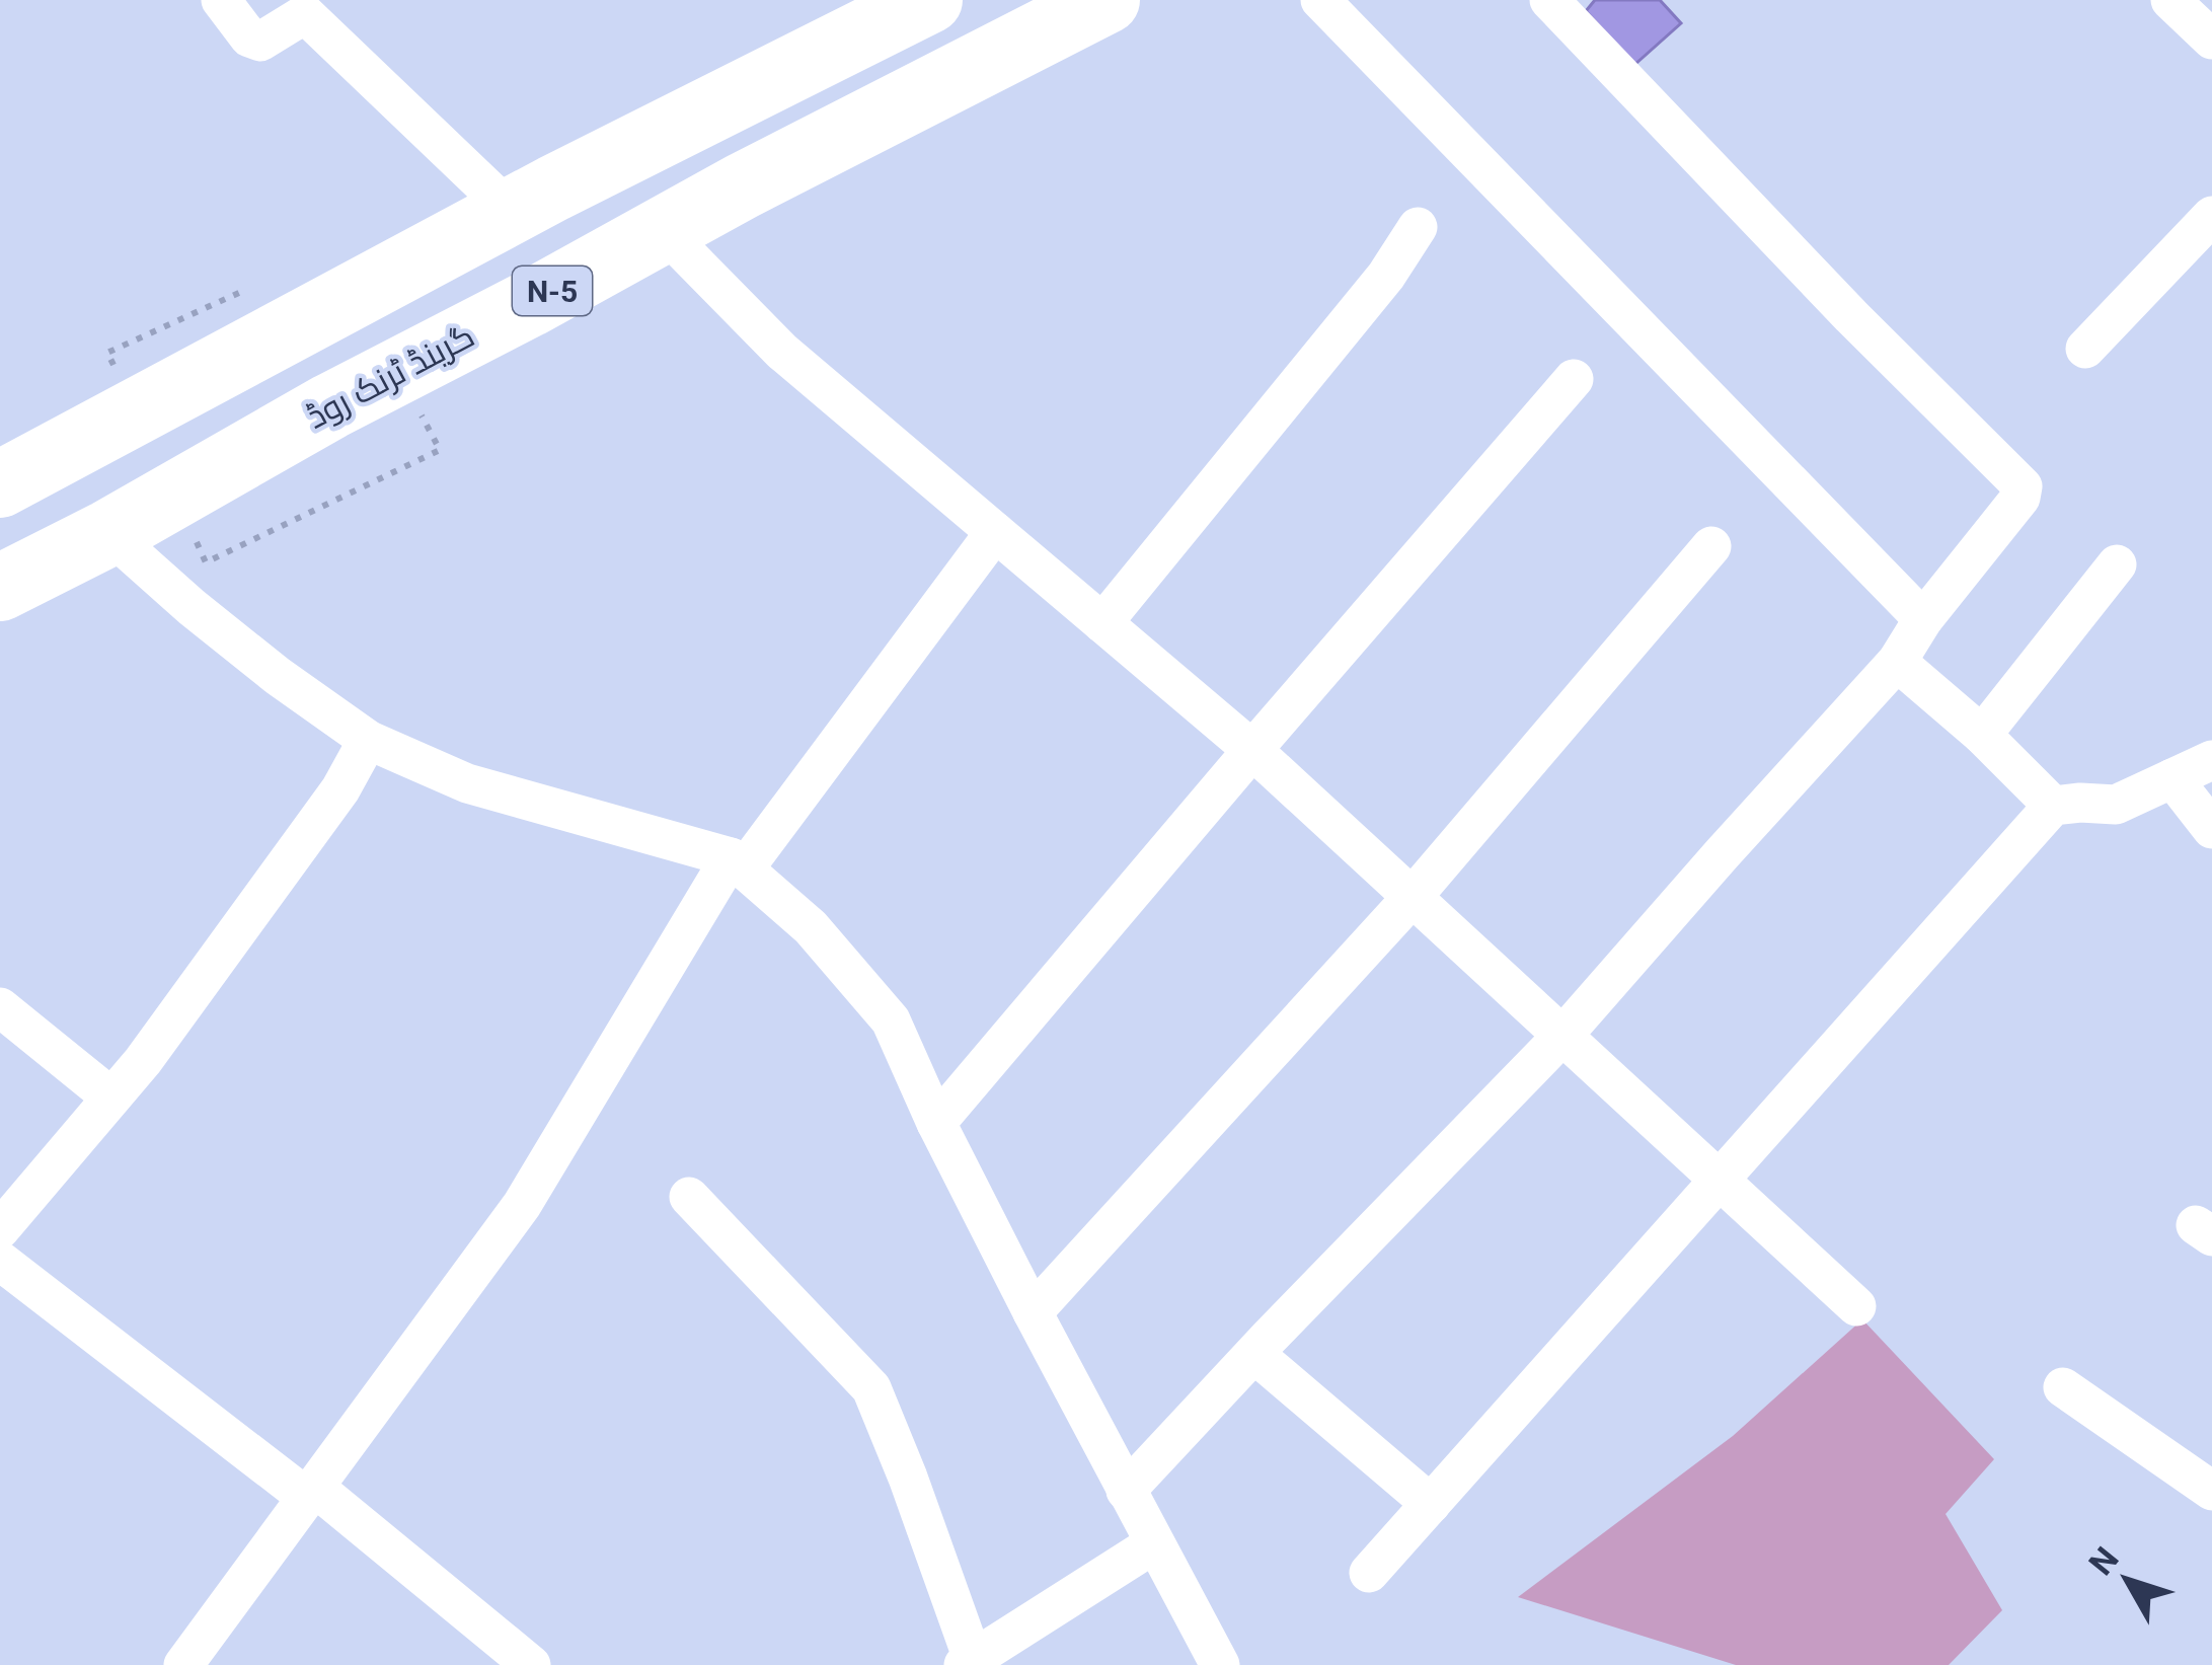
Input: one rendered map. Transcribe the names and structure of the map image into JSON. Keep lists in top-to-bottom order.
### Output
{
  "streets": {
    "highway": ["N-5", "گرینڈ ٹرنک روڈ"]
  },
  "north": "top left"
}
